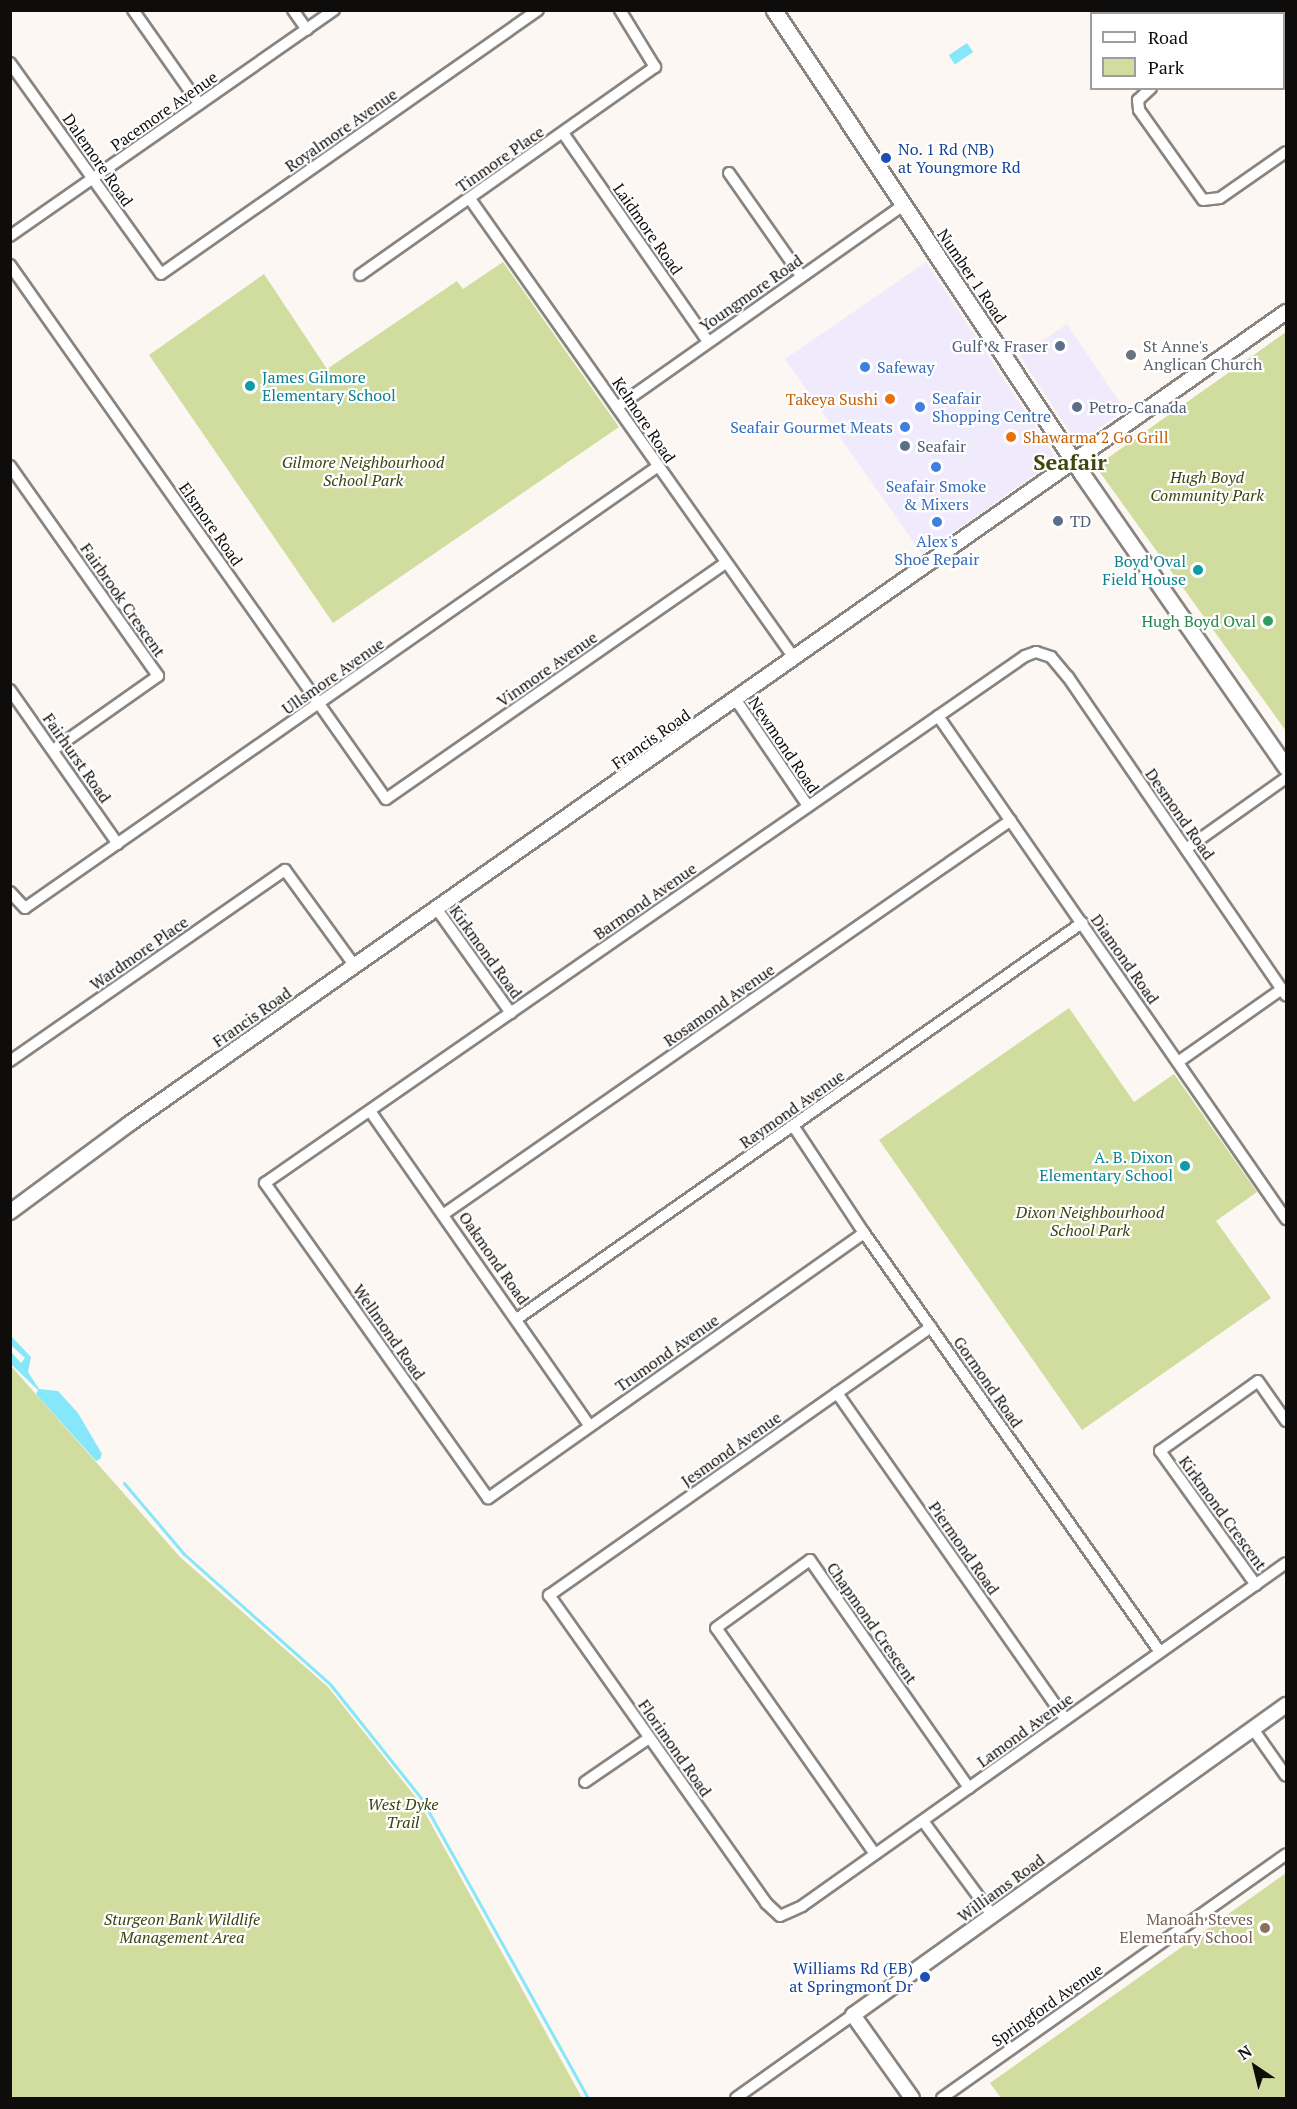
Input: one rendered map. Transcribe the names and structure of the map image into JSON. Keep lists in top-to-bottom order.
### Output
{
  "streets": {
    "main road": ["Number 1 Road"],
    "street": [
      "Pacemore Avenue",
      "Royalmore Avenue",
      "Tinmore Place",
      "Dalemore Road",
      "Laidmore Road",
      "Youngmore Road",
      "Kelmore Road",
      "Elsmore Road",
      "Fairbrook Crescent",
      "Vinmore Avenue",
      "Ullsmore Avenue",
      "Francis Road",
      "Newmond Road",
      "Fairhurst Road",
      "Desmond Road",
      "Barmond Avenue",
      "Kirkmond Road",
      "Wardmore Place",
      "Diamond Road",
      "Rosamond Avenue",
      "Raymond Avenue",
      "Oakmond Road",
      "Wellmond Road",
      "Trumond Avenue",
      "Gormond Road",
      "Jesmond Avenue",
      "Kirkmond Crescent",
      "Piermond Road",
      "Chapmond Crescent",
      "Lamond Avenue",
      "Florimond Road",
      "Williams Road",
      "Springford Avenue"
    ]
  },
  "crossings": [
    ["Pacemore Avenue", "Dalemore Road"],
    ["Royalmore Avenue", "Dalemore Road"],
    ["Tinmore Place", "Laidmore Road"],
    ["Tinmore Place", "Kelmore Road"],
    ["Laidmore Road", "Youngmore Road"],
    ["Number 1 Road", "Youngmore Road"],
    ["Number 1 Road", "Francis Road"],
    ["Youngmore Road", "Kelmore Road"],
    ["Kelmore Road", "Vinmore Avenue"],
    ["Kelmore Road", "Ullsmore Avenue"],
    ["Kelmore Road", "Francis Road"],
    ["Elsmore Road", "Vinmore Avenue"],
    ["Elsmore Road", "Ullsmore Avenue"],
    ["Fairbrook Crescent", "Fairhurst Road"],
    ["Ullsmore Avenue", "Fairhurst Road"],
    ["Francis Road", "Newmond Road"],
    ["Francis Road", "Kirkmond Road"],
    ["Francis Road", "Wardmore Place"],
    ["Newmond Road", "Barmond Avenue"],
    ["Desmond Road", "Barmond Avenue"],
    ["Barmond Avenue", "Kirkmond Road"],
    ["Barmond Avenue", "Diamond Road"],
    ["Barmond Avenue", "Oakmond Road"],
    ["Barmond Avenue", "Wellmond Road"],
    ["Diamond Road", "Rosamond Avenue"],
    ["Diamond Road", "Raymond Avenue"],
    ["Rosamond Avenue", "Oakmond Road"],
    ["Raymond Avenue", "Oakmond Road"],
    ["Raymond Avenue", "Gormond Road"],
    ["Oakmond Road", "Trumond Avenue"],
    ["Wellmond Road", "Trumond Avenue"],
    ["Trumond Avenue", "Gormond Road"],
    ["Gormond Road", "Jesmond Avenue"],
    ["Gormond Road", "Lamond Avenue"],
    ["Jesmond Avenue", "Piermond Road"],
    ["Jesmond Avenue", "Florimond Road"],
    ["Kirkmond Crescent", "Lamond Avenue"],
    ["Piermond Road", "Lamond Avenue"],
    ["Chapmond Crescent", "Lamond Avenue"],
    ["Lamond Avenue", "Florimond Road"]
  ],
  "districts": ["Seafair"],
  "parks": [
    "Gilmore Neighbourhood School Park",
    "Hugh Boyd Community Park",
    "Dixon Neighbourhood School Park",
    "West Dyke Trail",
    "Sturgeon Bank Wildlife Management Area"
  ],
  "places": [
    "No. 1 Rd (NB) at Youngmore Rd",
    "Gulf & Fraser",
    "St Anne's Anglican Church",
    "Safeway",
    "James Gilmore Elementary School",
    "Takeya Sushi",
    "Seafair Shopping Centre",
    "Petro-Canada",
    "Seafair Gourmet Meats",
    "Shawarma 2 Go Grill",
    "Seafair",
    "Seafair Smoke & Mixers",
    "TD",
    "Alex's Shoe Repair",
    "Boyd Oval Field House",
    "Hugh Boyd Oval",
    "A. B. Dixon Elementary School",
    "Manoah Steves Elementary School",
    "Williams Rd (EB) at Springmont Dr"
  ],
  "legend": ["Road", "Park"],
  "north": "top left"
}
